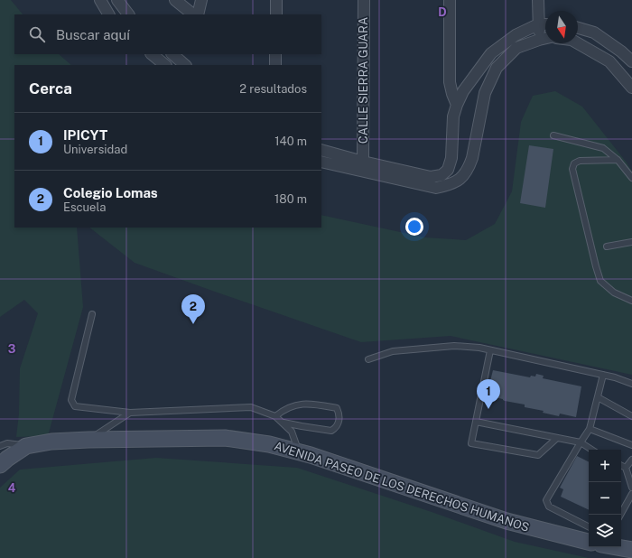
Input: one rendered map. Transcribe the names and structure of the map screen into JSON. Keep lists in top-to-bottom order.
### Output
{
  "streets": {
    "main road": ["AVENIDA PASEO DE LOS DERECHOS HUMANOS"],
    "street": ["CALLE SIERRA GUARA"]
  },
  "north": "bottom",
  "page": {
    "search": "Buscar aquí",
    "heading": ["Cerca", "2 resultados"],
    "list": [
      {
        "mark": "1",
        "name": "IPICYT",
        "note": "Universidad",
        "value": "140 m"
      },
      {
        "mark": "2",
        "name": "Colegio Lomas",
        "note": "Escuela",
        "value": "180 m"
      }
    ],
    "pins": ["2", "1"],
    "map_buttons": ["+", "−"]
  },
  "grid": {
    "columns": ["D"],
    "rows": ["3", "4"]
  }
}
